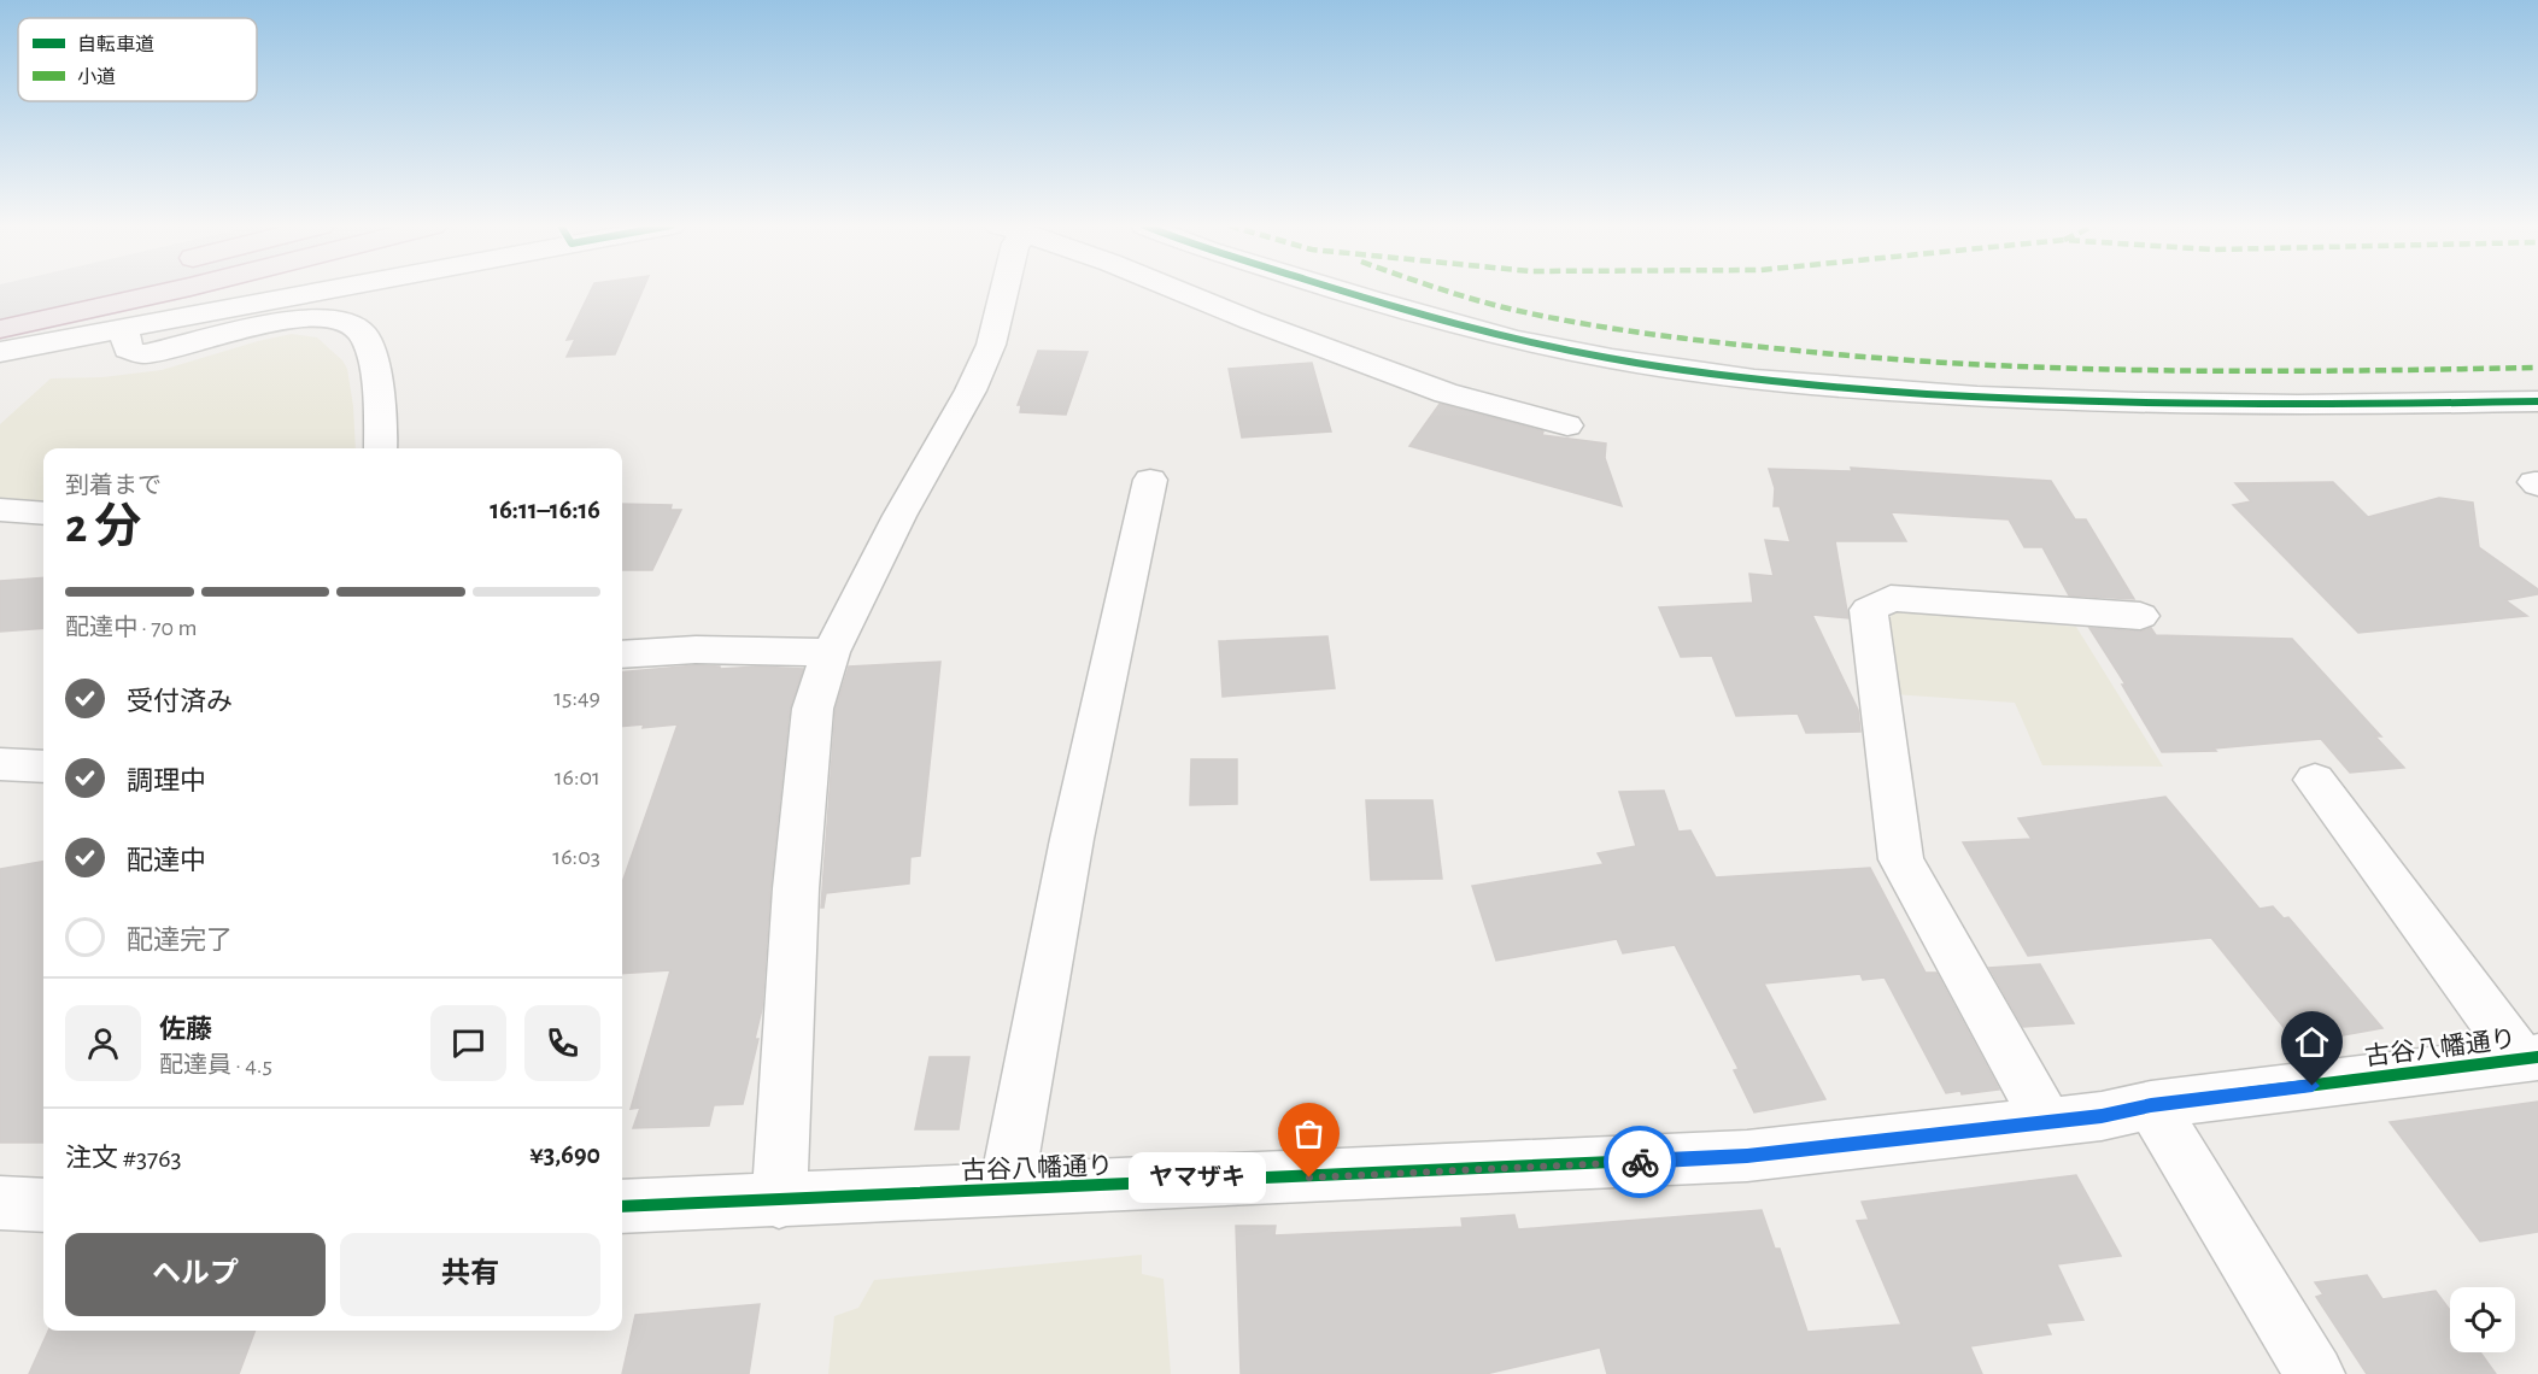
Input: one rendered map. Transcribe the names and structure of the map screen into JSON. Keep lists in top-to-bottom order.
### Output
{
  "streets": {
    "street": ["古谷八幡通り"]
  },
  "places": ["ヤマザキ"],
  "legend": ["自転車道", "小道"],
  "page": {
    "heading": ["2 分", "到着まで", "16:11–16:16"],
    "panel": [
      "佐藤",
      "配達員 · 4.5",
      "注文 #3763",
      "¥3,690"
    ],
    "bar": "配達中 · 70 m",
    "list": [
      ["受付済み", "15:49"],
      ["調理中", "16:01"],
      ["配達中", "16:03"],
      "配達完了"
    ],
    "bubble": "ヤマザキ",
    "buttons": ["ヘルプ", "共有"]
  }
}
